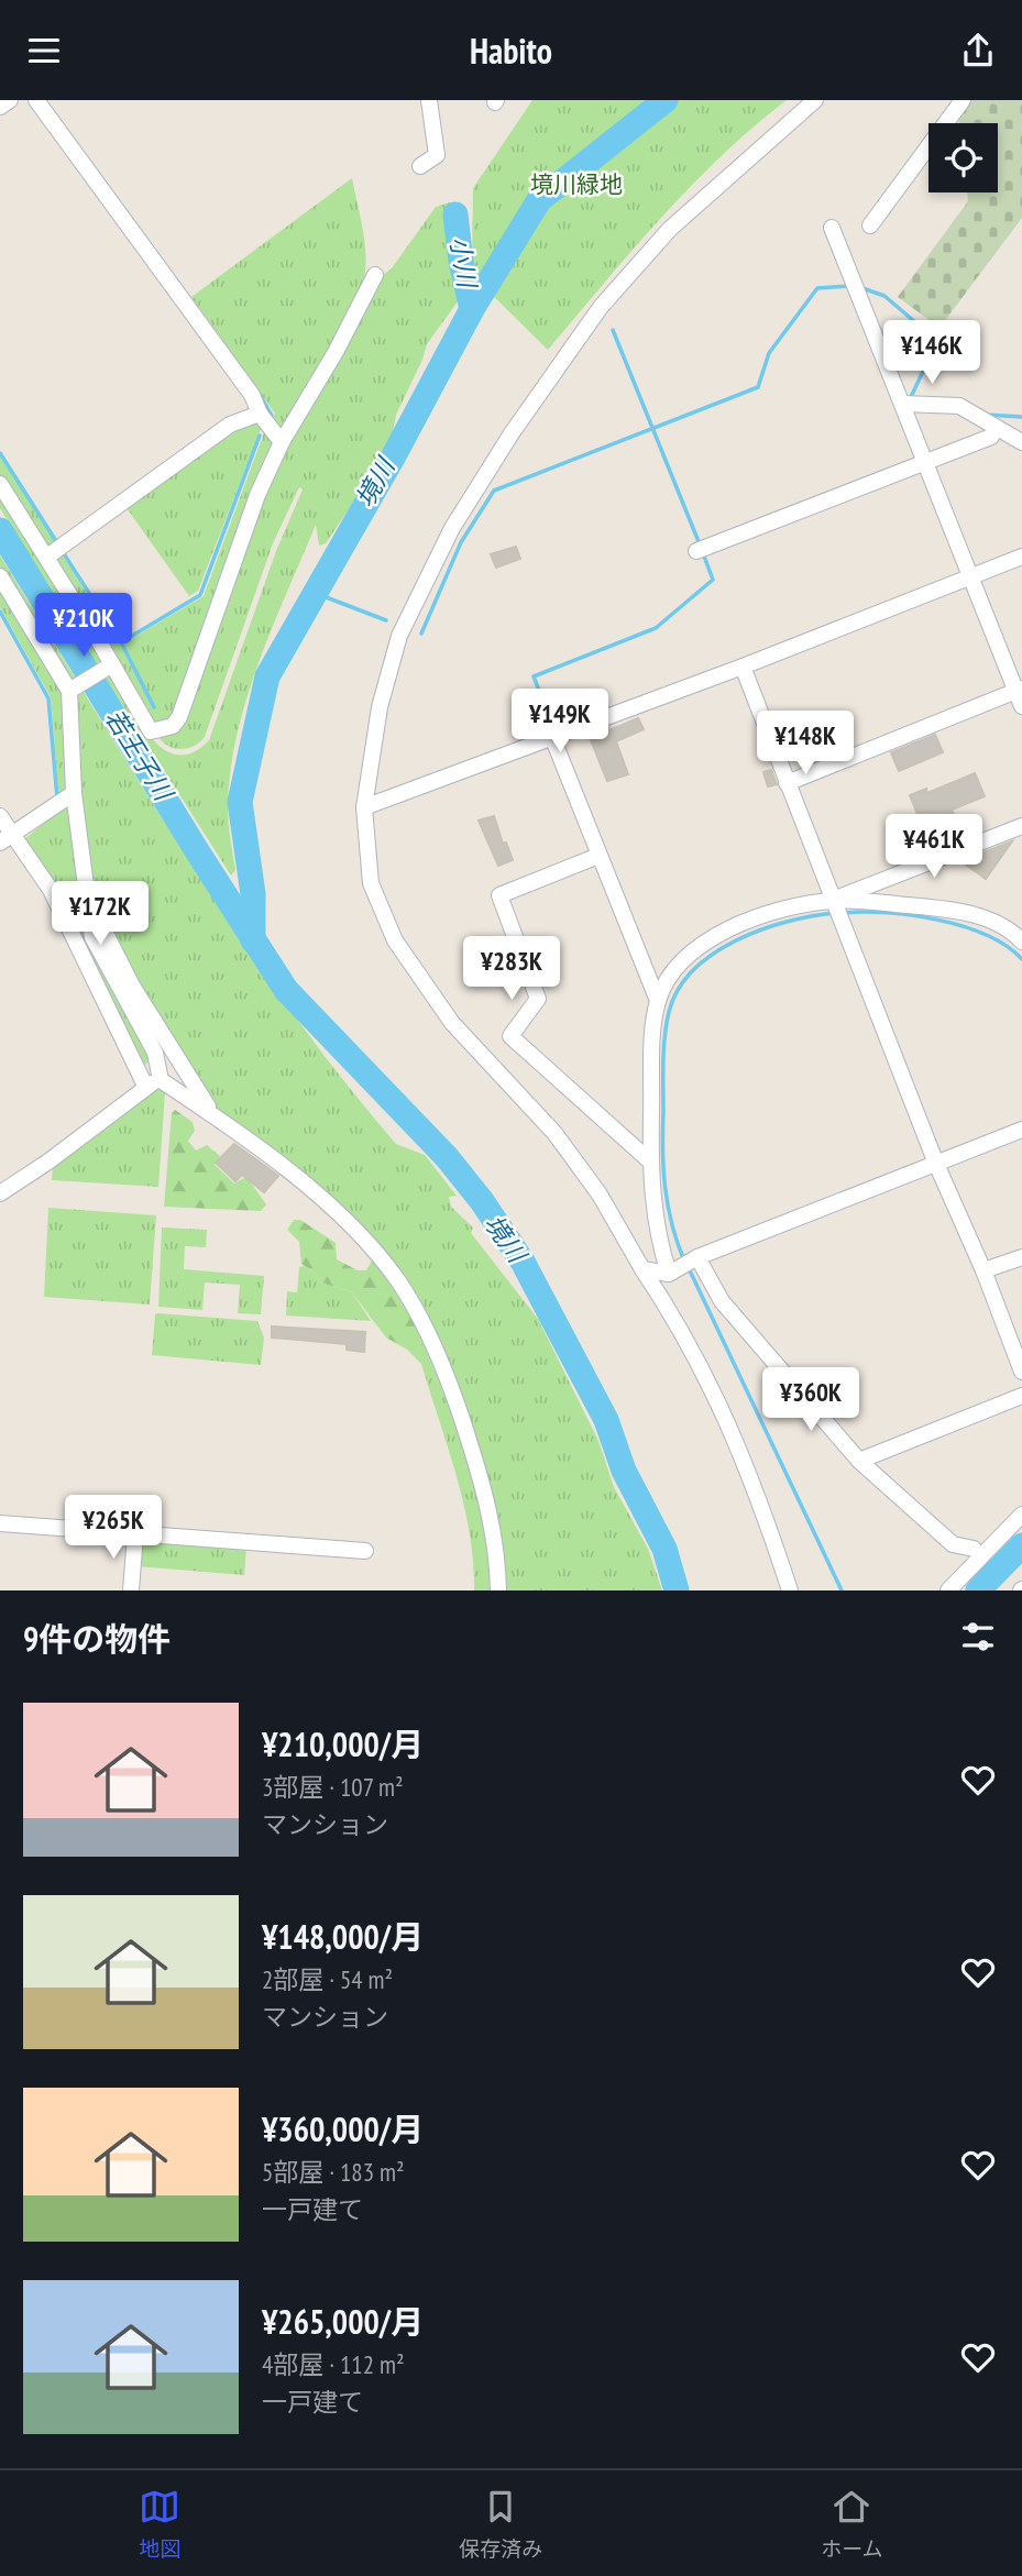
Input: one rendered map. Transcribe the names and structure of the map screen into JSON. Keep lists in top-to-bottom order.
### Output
{
  "water": ["小川", "境川", "若王子川"],
  "parks": ["境川緑地"],
  "page": {
    "header": "Habito",
    "price": [
      "¥146K",
      "¥210K",
      "¥149K",
      "¥148K",
      "¥461K",
      "¥172K",
      "¥283K",
      "¥360K",
      "¥265K"
    ],
    "heading": "9件の物件",
    "list": [
      {
        "name": "¥210,000/月",
        "note": "3部屋 · 107 m² · マンション"
      },
      {
        "name": "¥148,000/月",
        "note": "2部屋 · 54 m² · マンション"
      },
      {
        "name": "¥360,000/月",
        "note": "5部屋 · 183 m² · 一戸建て"
      },
      {
        "name": "¥265,000/月",
        "note": "4部屋 · 112 m² · 一戸建て"
      }
    ],
    "tabs": ["地図", "保存済み", "ホーム"]
  }
}
